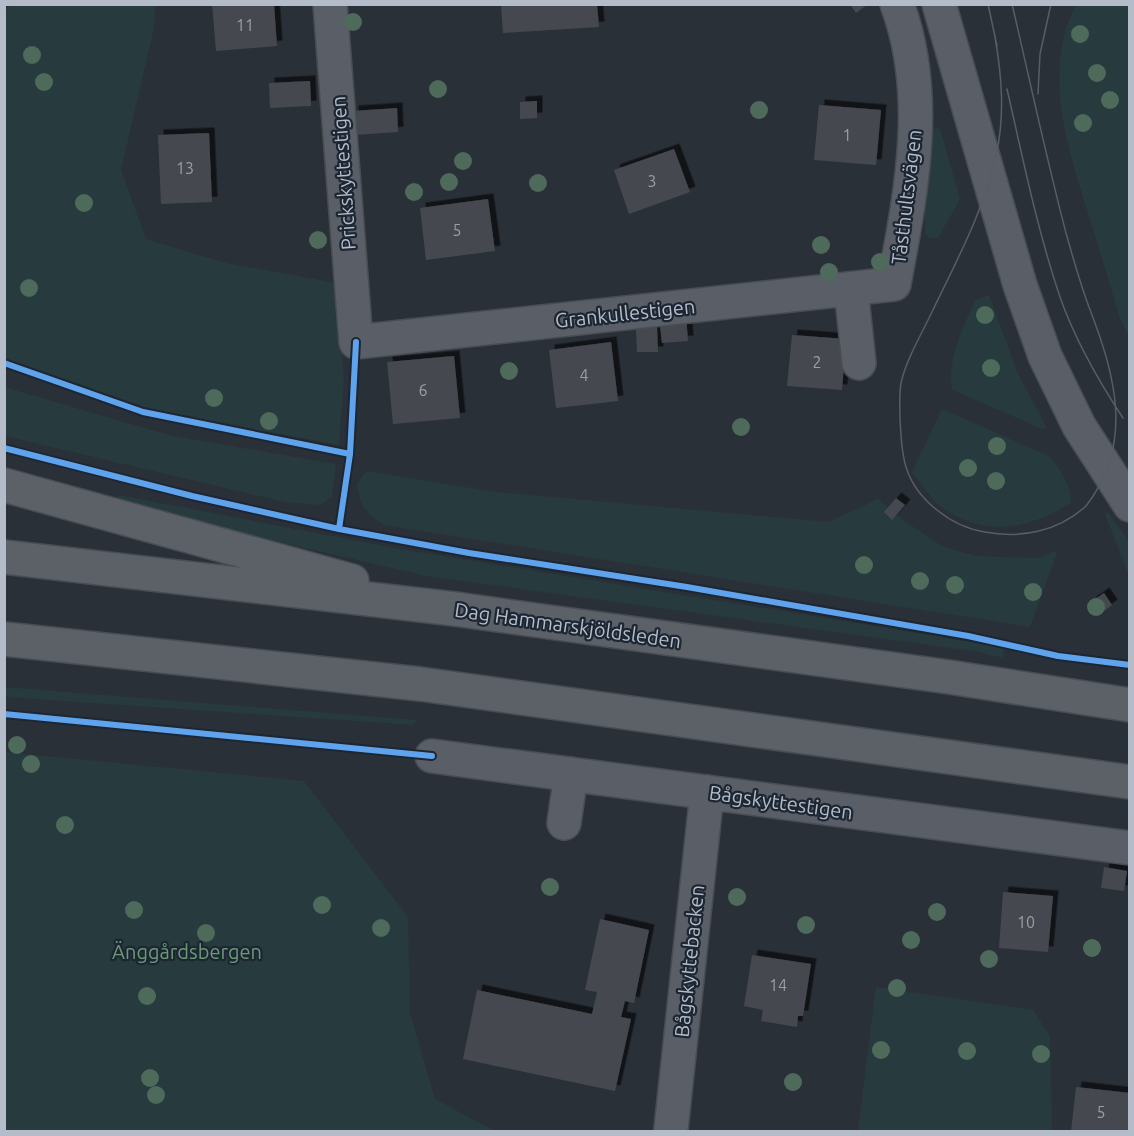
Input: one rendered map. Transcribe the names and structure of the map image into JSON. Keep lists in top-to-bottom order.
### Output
{
  "streets": {
    "main road": ["Dag Hammarskjöldsleden"],
    "street": [
      "Prickskyttestigen",
      "Tåsthultsvägen",
      "Grankullestigen",
      "Bågskyttestigen",
      "Bågskyttebacken"
    ]
  },
  "crossings": [
    ["Prickskyttestigen", "Grankullestigen"],
    ["Tåsthultsvägen", "Grankullestigen"],
    ["Bågskyttestigen", "Bågskyttebacken"]
  ],
  "parks": ["Änggårdsbergen"],
  "house_numbers": [
    "11",
    "1",
    "13",
    "3",
    "5",
    "2",
    "4",
    "6",
    "10",
    "14",
    "5"
  ]
}
